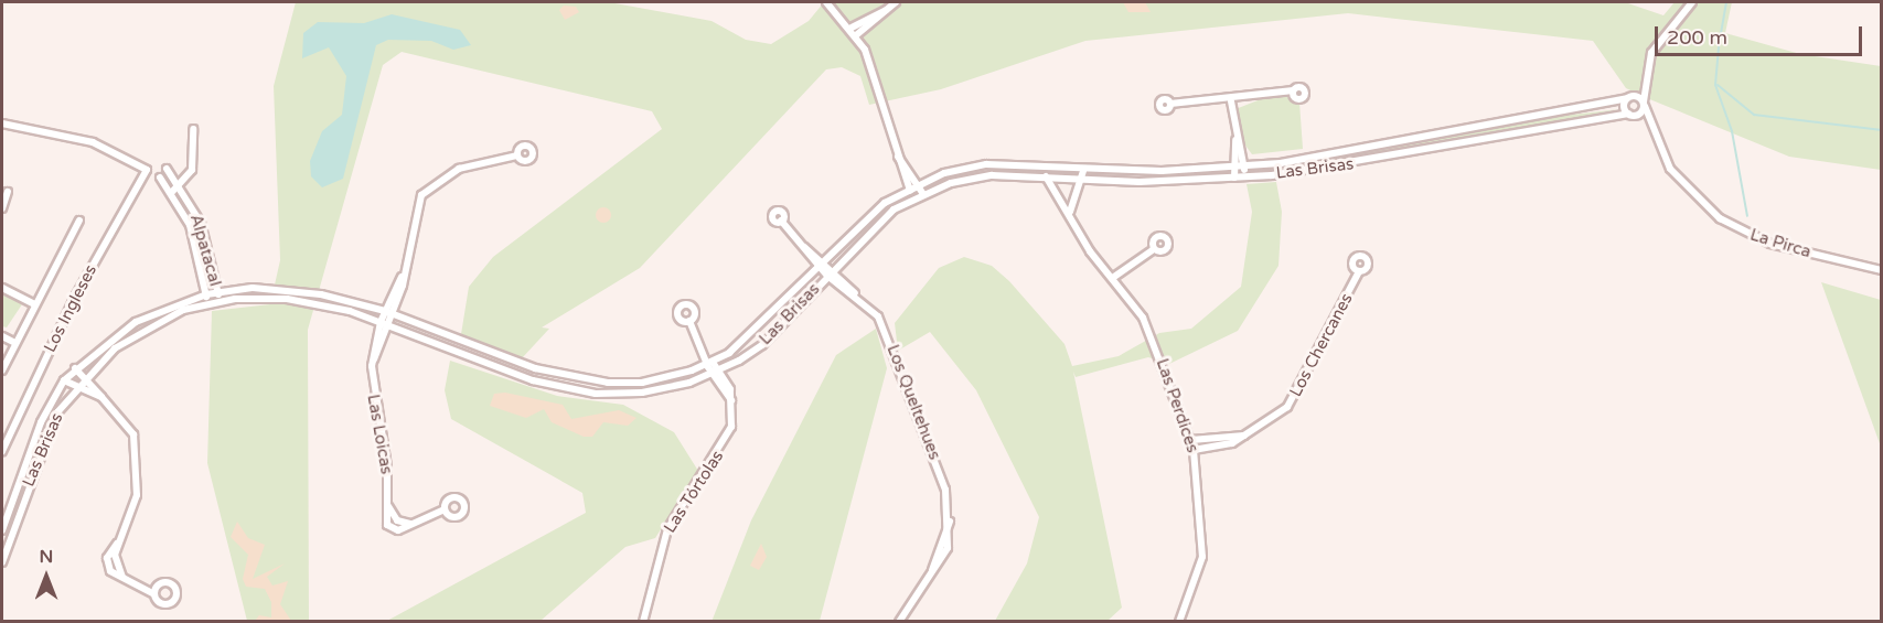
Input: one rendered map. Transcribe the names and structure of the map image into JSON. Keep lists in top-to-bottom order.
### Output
{
  "streets": {
    "street": [
      "Las Brisas",
      "La Pirca",
      "Alpatacal",
      "Los Ingleses",
      "Los Chercanes",
      "Los Queltehues",
      "Las Perdices",
      "Las Loicas",
      "Las Tórtolas"
    ]
  },
  "crossings": [
    ["Las Brisas", "La Pirca"],
    ["Las Brisas", "Alpatacal"],
    ["Las Brisas", "Los Queltehues"],
    ["Las Brisas", "Las Perdices"],
    ["Las Brisas", "Las Loicas"],
    ["Las Brisas", "Las Tórtolas"],
    ["Los Chercanes", "Las Perdices"]
  ],
  "scale_bar": "200 m",
  "north": "top"
}
